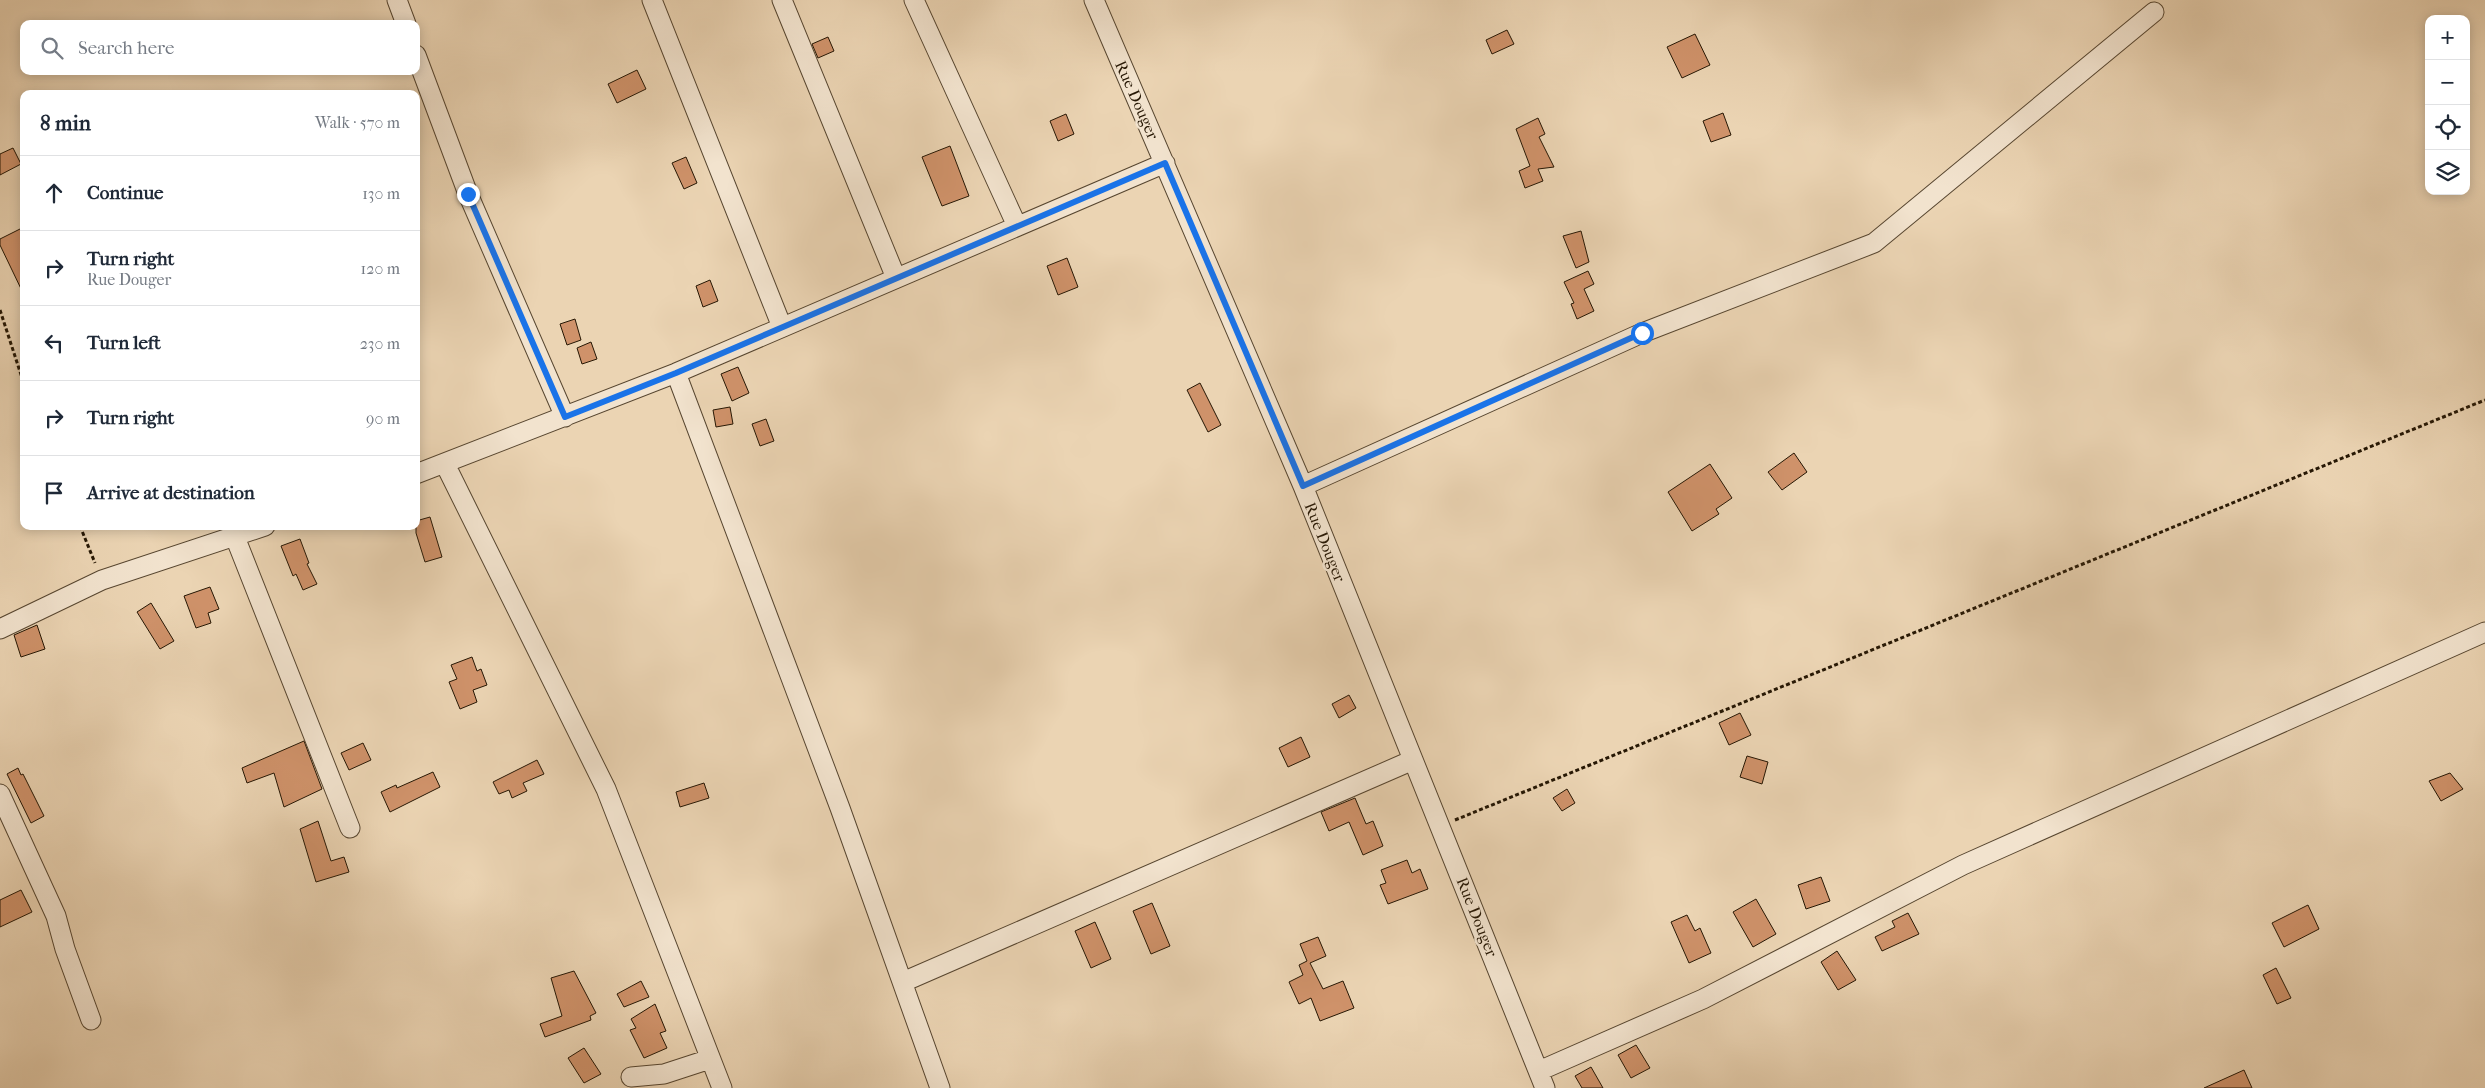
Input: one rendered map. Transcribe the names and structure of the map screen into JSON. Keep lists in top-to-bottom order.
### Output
{
  "streets": {
    "street": ["Rue Douger"]
  },
  "page": {
    "map_buttons": ["+", "−"],
    "search": "Search here",
    "heading": ["8 min", "Walk · 570 m"],
    "list": [
      ["Continue", "130 m"],
      ["Turn right", "Rue Douger", "120 m"],
      ["Turn left", "230 m"],
      ["Turn right", "90 m"],
      "Arrive at destination"
    ]
  }
}
